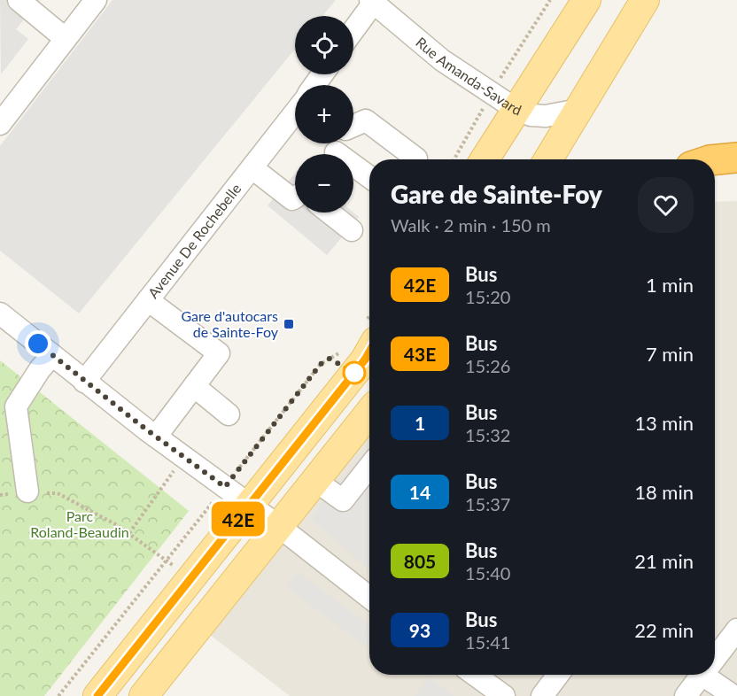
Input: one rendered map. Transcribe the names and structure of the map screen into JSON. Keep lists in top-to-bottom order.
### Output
{
  "streets": {
    "street": ["Rue Amanda-Savard", "Avenue De Rochebelle"]
  },
  "parks": ["Parc Roland-Beaudin"],
  "places": {
    "transit": ["Gare d'autocars de Sainte-Foy"]
  },
  "lines": ["bus line 42E"],
  "page": {
    "on_map": "42E",
    "map_buttons": ["+", "−"],
    "heading": ["Gare de Sainte-Foy", "Walk · 2 min · 150 m"],
    "list": [
      {
        "mark": "42E",
        "name": "Bus",
        "note": "15:20",
        "value": "1 min"
      },
      {
        "mark": "43E",
        "name": "Bus",
        "note": "15:26",
        "value": "7 min"
      },
      {
        "mark": "1",
        "name": "Bus",
        "note": "15:32",
        "value": "13 min"
      },
      {
        "mark": "14",
        "name": "Bus",
        "note": "15:37",
        "value": "18 min"
      },
      {
        "mark": "805",
        "name": "Bus",
        "note": "15:40",
        "value": "21 min"
      },
      {
        "mark": "93",
        "name": "Bus",
        "note": "15:41",
        "value": "22 min"
      }
    ]
  }
}
